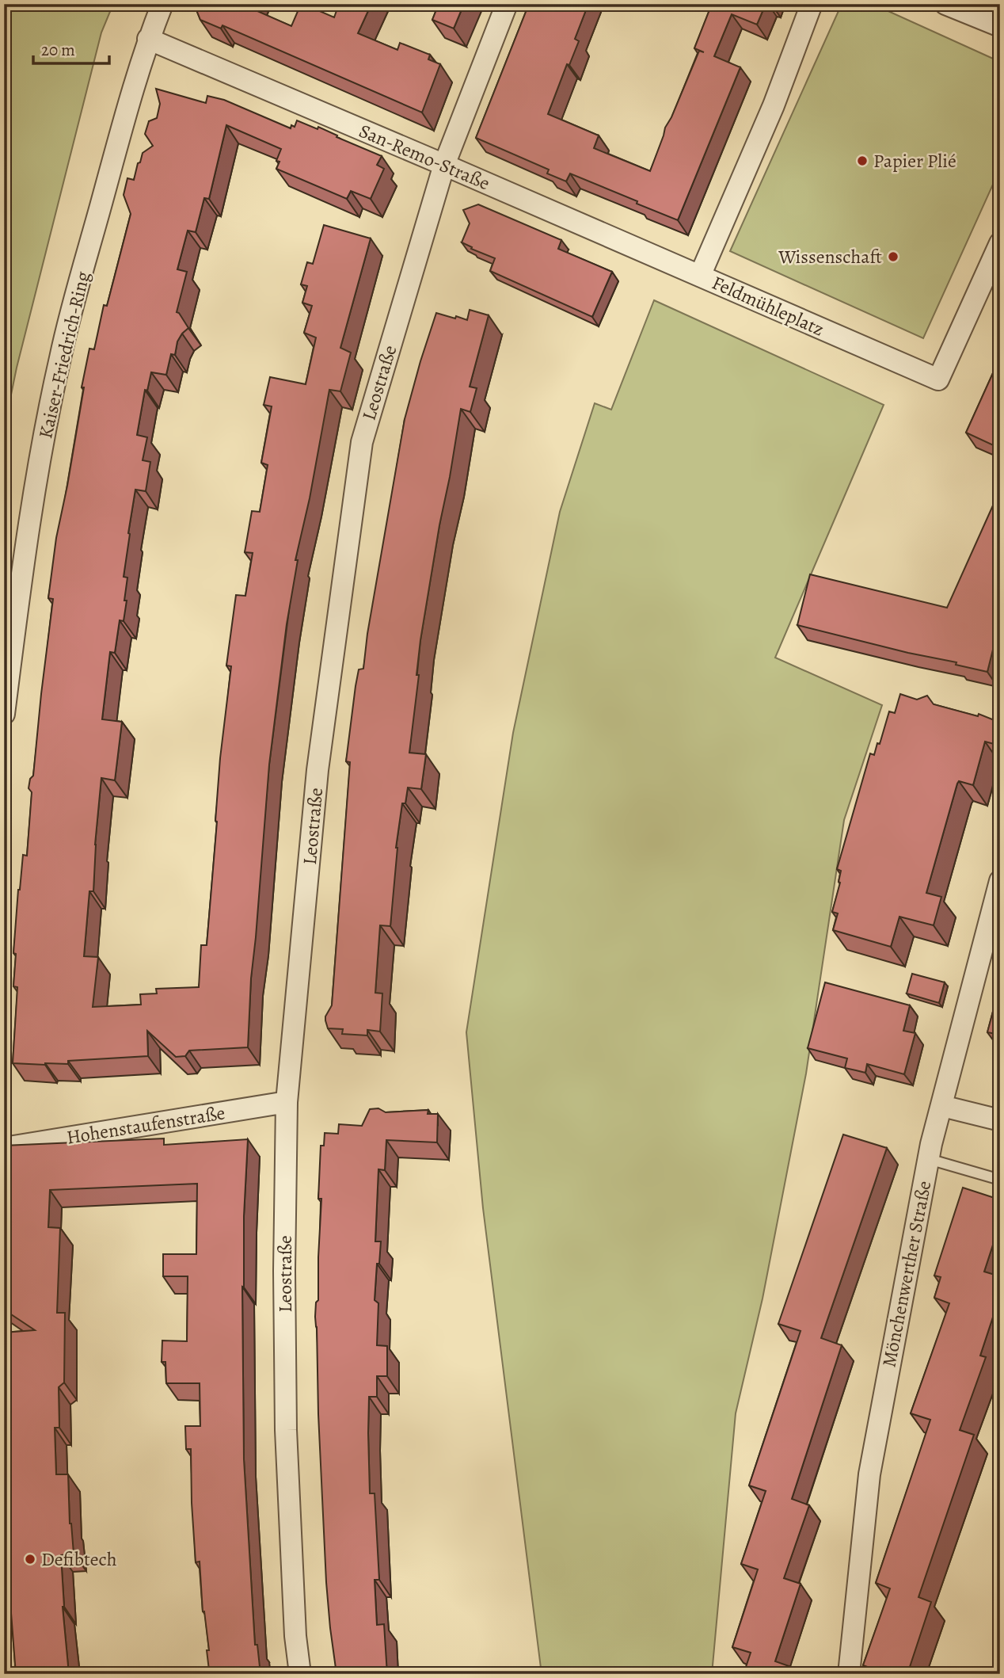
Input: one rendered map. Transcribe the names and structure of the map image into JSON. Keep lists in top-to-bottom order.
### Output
{
  "streets": {
    "street": [
      "San-Remo-Straße",
      "Feldmühleplatz",
      "Kaiser-Friedrich-Ring",
      "Leostraße",
      "Hohenstaufenstraße",
      "Mönchenwerther Straße"
    ]
  },
  "crossings": [
    ["San-Remo-Straße", "Feldmühleplatz"],
    ["San-Remo-Straße", "Kaiser-Friedrich-Ring"],
    ["San-Remo-Straße", "Leostraße"],
    ["Leostraße", "Hohenstaufenstraße"]
  ],
  "places": ["Papier Plié", "Wissenschaft", "Defibtech"],
  "scale_bar": "20 m"
}
